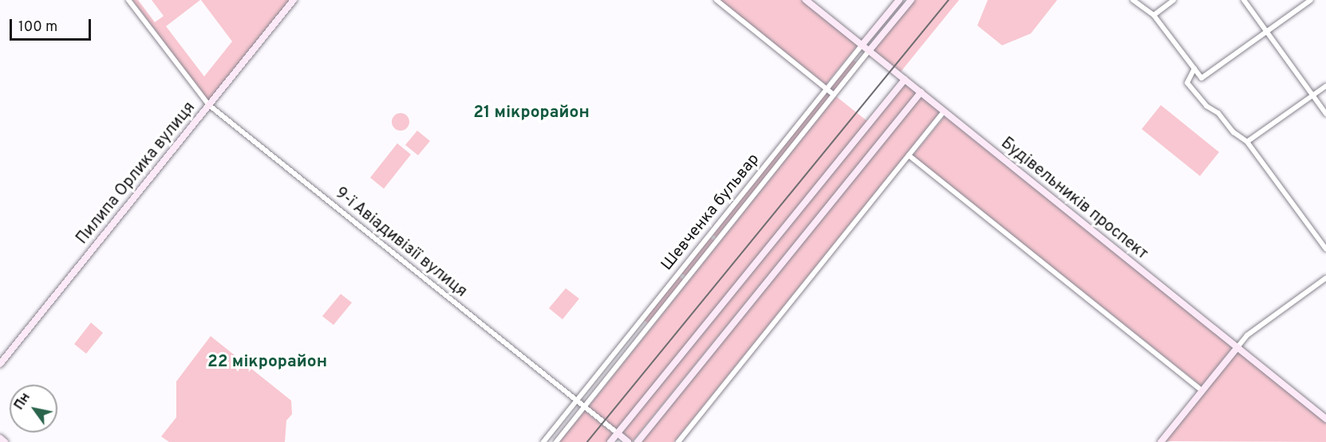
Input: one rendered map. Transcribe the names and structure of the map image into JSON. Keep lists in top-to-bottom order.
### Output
{
  "streets": {
    "main road": ["Пилипа Орлика вулиця", "Будівельників проспект", "Шевченка бульвар"],
    "street": ["9-ї Авіадивізії вулиця"]
  },
  "crossings": [
    ["Пилипа Орлика вулиця", "9-ї Авіадивізії вулиця"],
    ["Будівельників проспект", "Шевченка бульвар"],
    ["Шевченка бульвар", "9-ї Авіадивізії вулиця"]
  ],
  "districts": ["21 мікрорайон", "22 мікрорайон"],
  "scale_bar": "100 m",
  "north": "top left"
}
